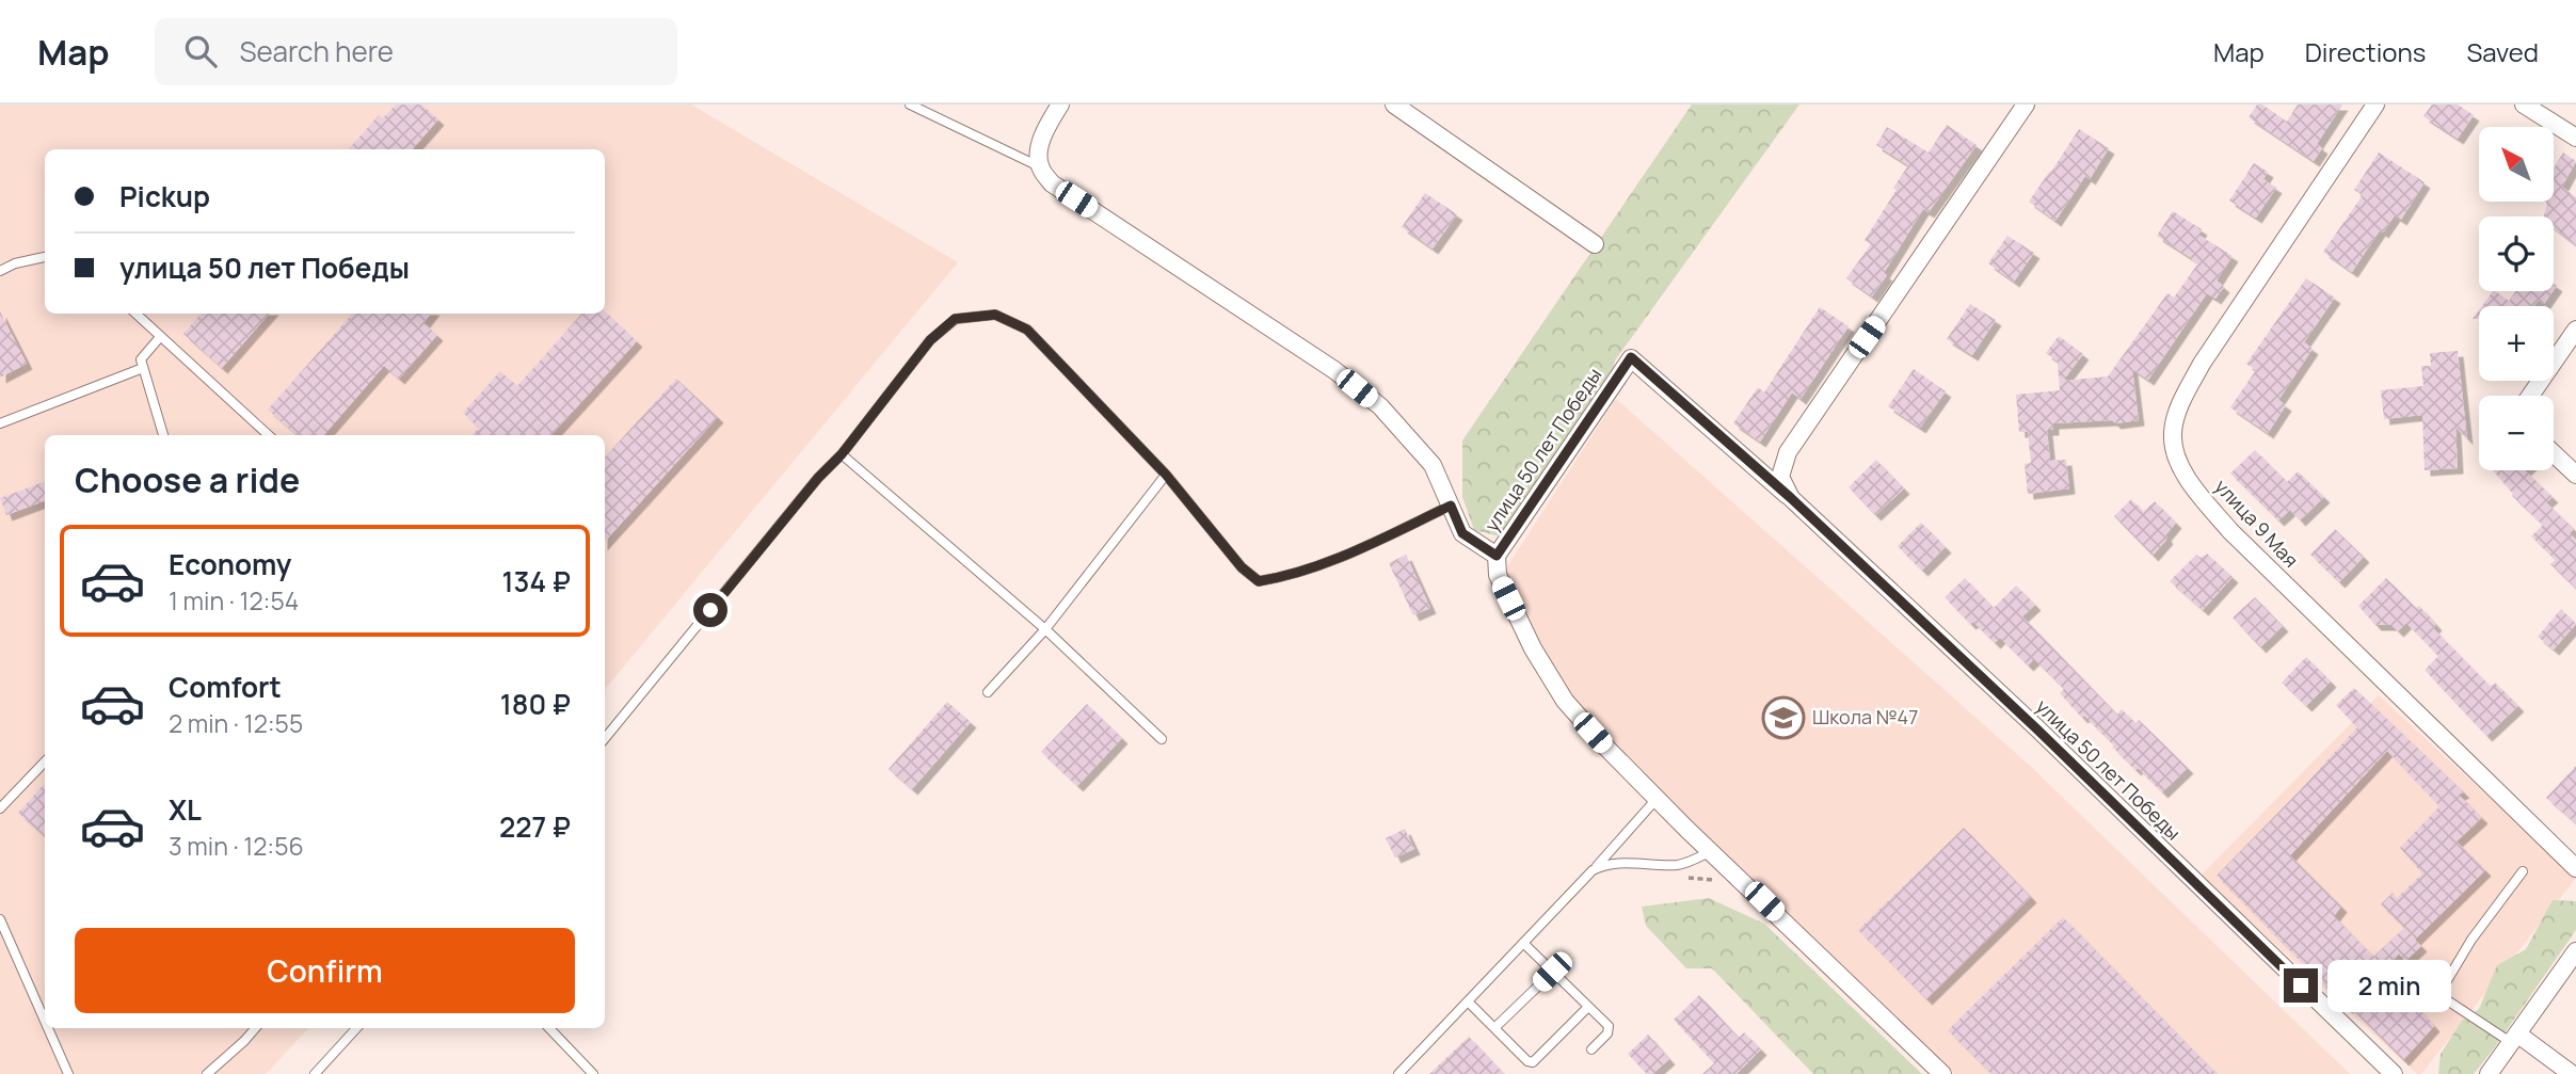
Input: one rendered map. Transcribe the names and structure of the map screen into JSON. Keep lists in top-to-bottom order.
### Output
{
  "streets": {
    "street": ["улица 50 лет Победы", "улица 9 Мая"]
  },
  "places": {
    "school or university": ["Школа №47"]
  },
  "north": "top left",
  "page": {
    "header": "Map",
    "search": "Search here",
    "nav": ["Map", "Directions", "Saved"],
    "map_buttons": ["+", "−"],
    "banner": ["Pickup", "улица 50 лет Победы"],
    "heading": "Choose a ride",
    "list": [
      {
        "name": "Economy",
        "note": "1 min · 12:54",
        "value": "134 ₽"
      },
      {
        "name": "Comfort",
        "note": "2 min · 12:55",
        "value": "180 ₽"
      },
      {
        "name": "XL",
        "note": "3 min · 12:56",
        "value": "227 ₽"
      }
    ],
    "buttons": "Confirm",
    "bubble": "2 min"
  }
}
